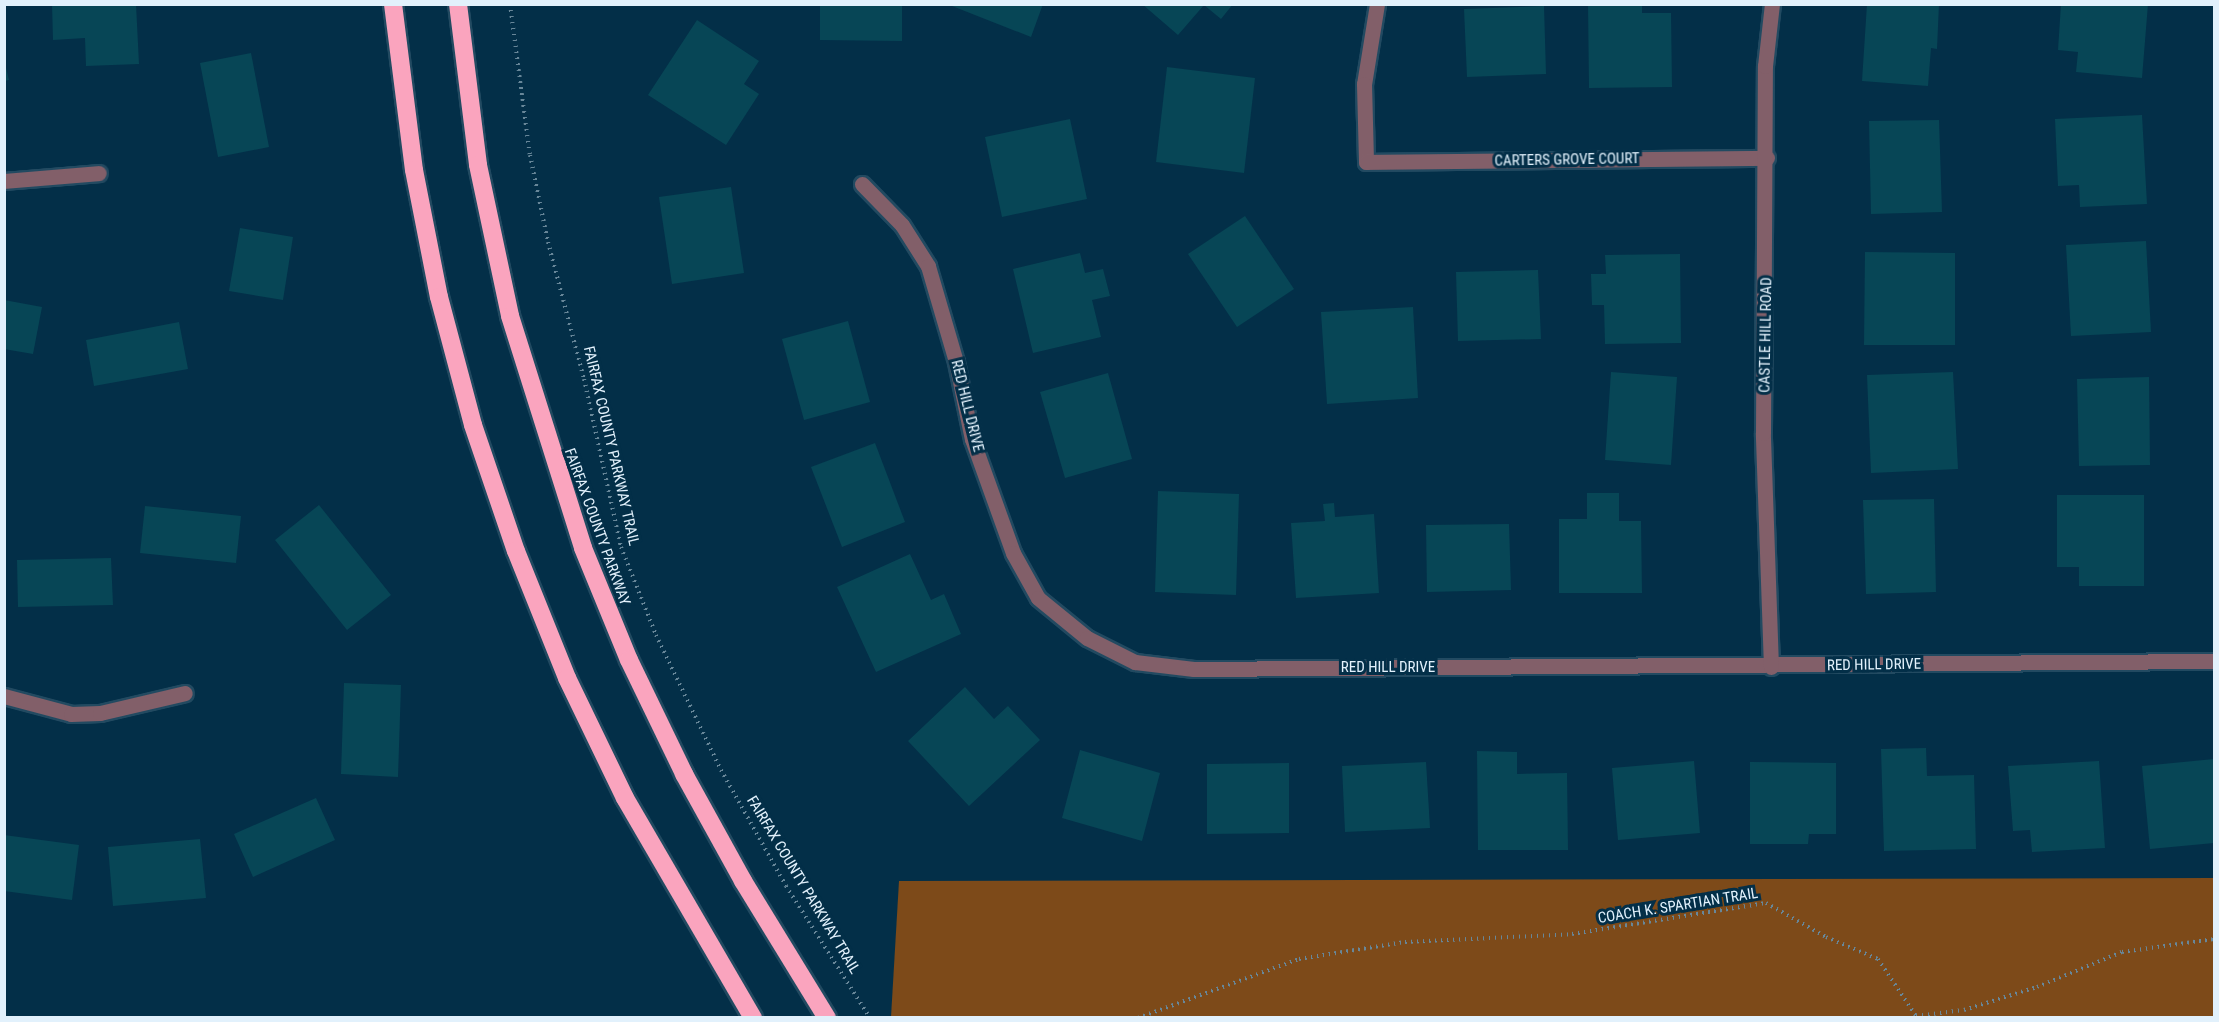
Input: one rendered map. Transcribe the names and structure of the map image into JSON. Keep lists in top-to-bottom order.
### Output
{
  "streets": {
    "highway": ["FAIRFAX COUNTY PARKWAY"],
    "street": ["CARTERS GROVE COURT", "CASTLE HILL ROAD", "RED HILL DRIVE"],
    "path": ["FAIRFAX COUNTY PARKWAY TRAIL", "COACH K. SPARTIAN TRAIL"]
  },
  "crossings": [
    ["CARTERS GROVE COURT", "CASTLE HILL ROAD"],
    ["CASTLE HILL ROAD", "RED HILL DRIVE"]
  ]
}
